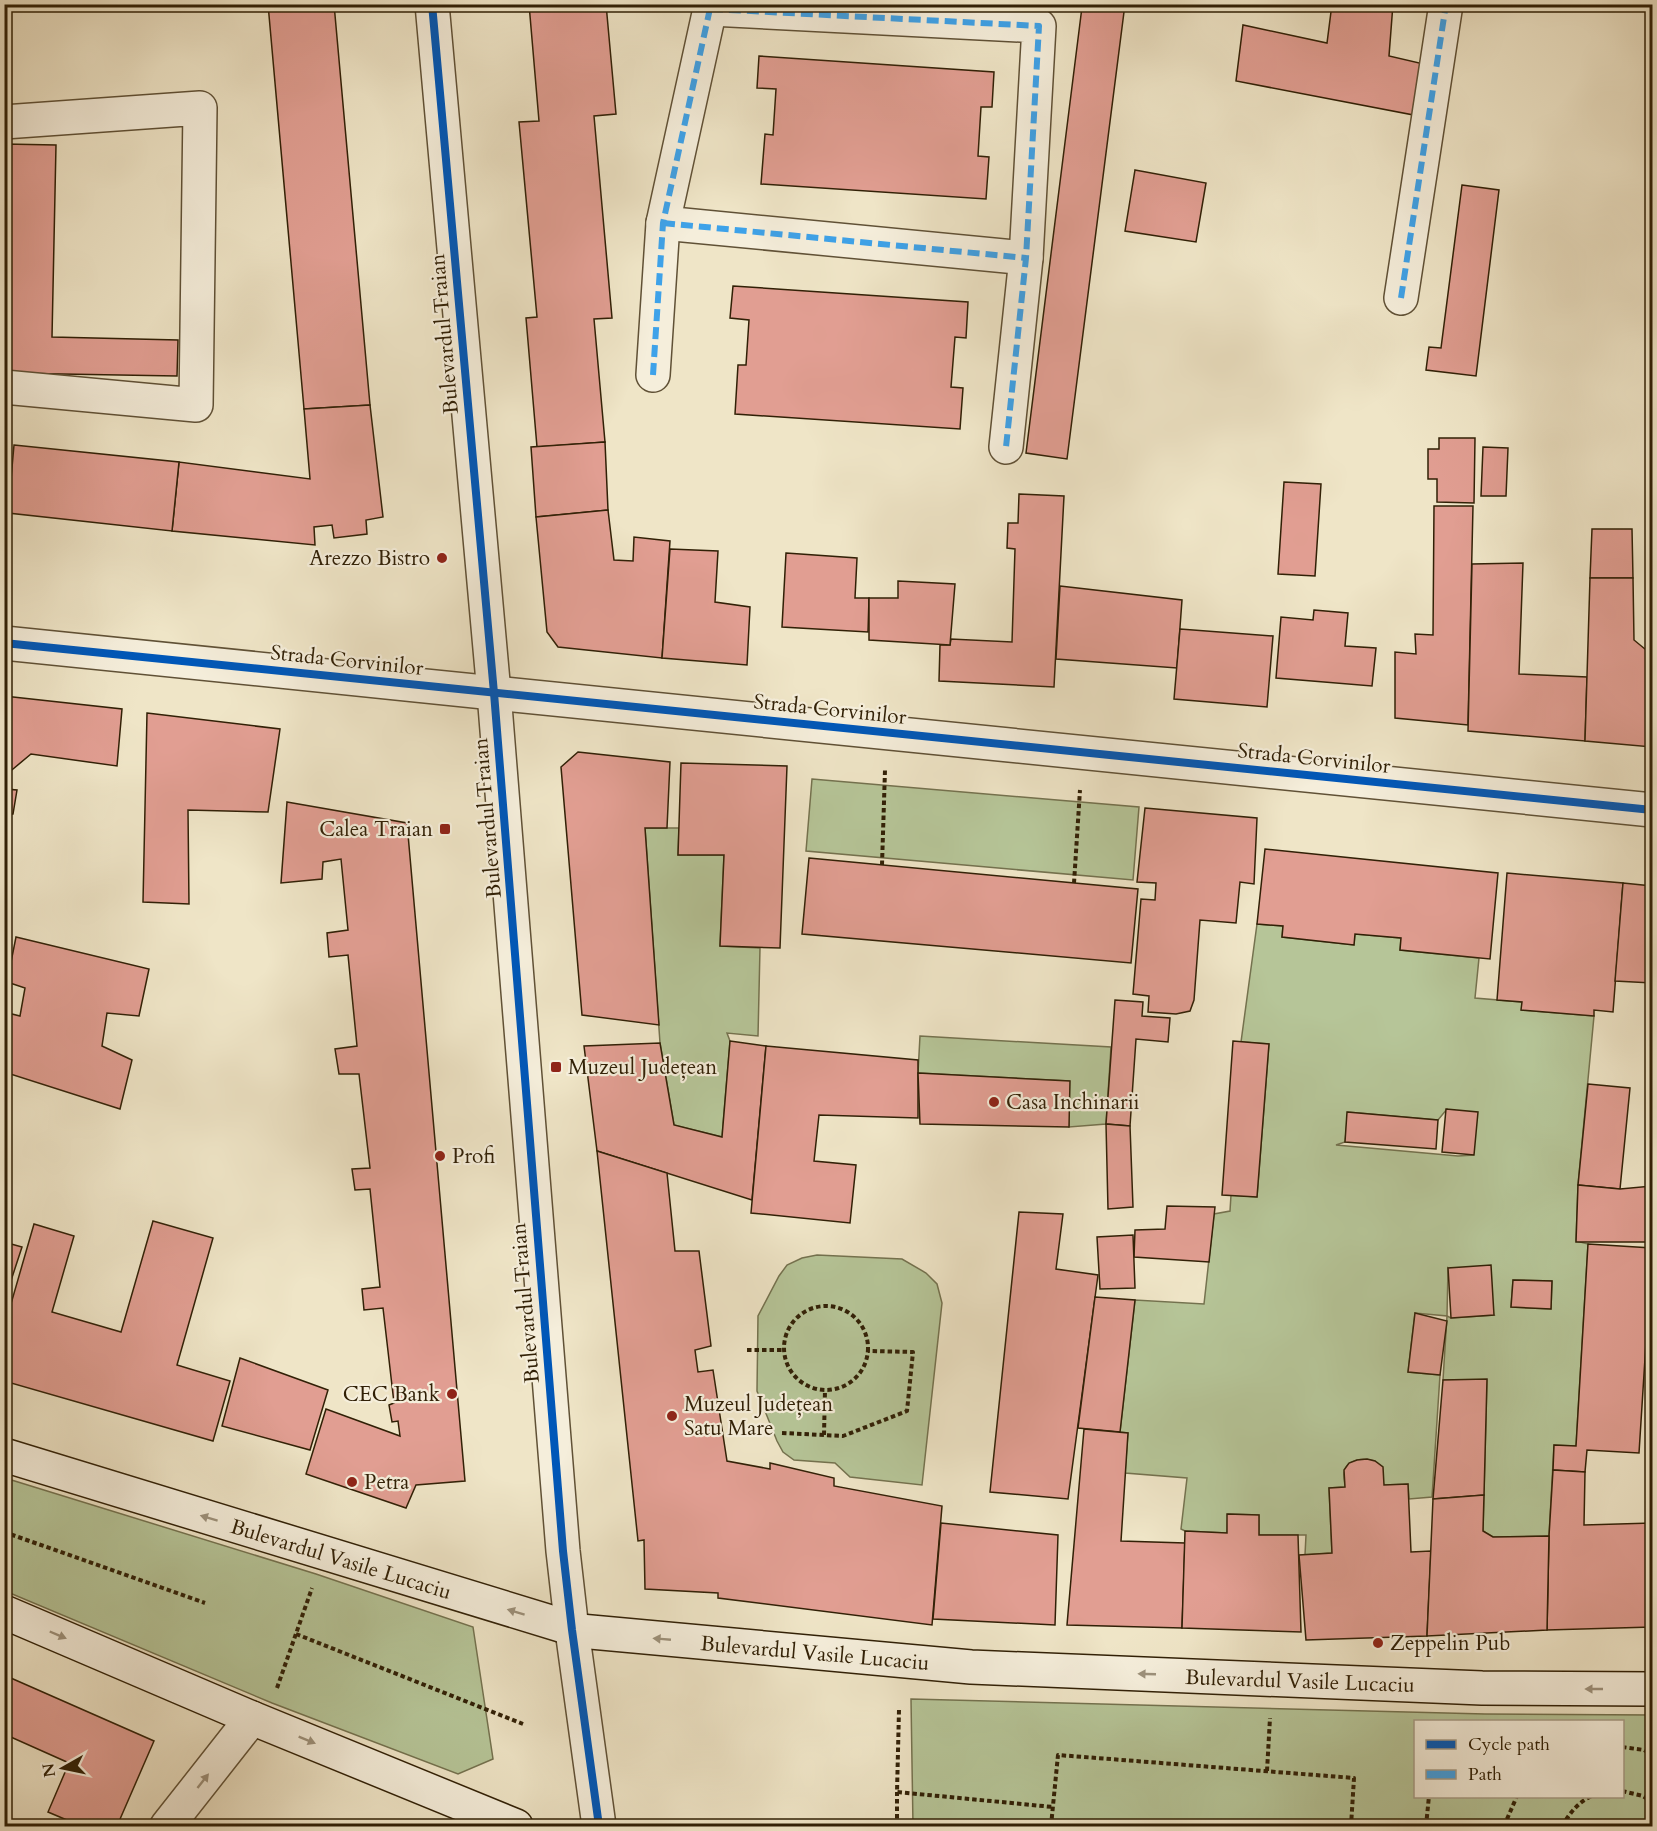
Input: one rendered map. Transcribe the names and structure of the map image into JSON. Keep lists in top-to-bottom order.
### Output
{
  "streets": {
    "street": ["Bulevardul Traian", "Strada Corvinilor", "Bulevardul Vasile Lucaciu"]
  },
  "crossings": [
    ["Bulevardul Traian", "Strada Corvinilor"],
    ["Bulevardul Traian", "Bulevardul Vasile Lucaciu"]
  ],
  "places": {
    "other": [
      "Arezzo Bistro",
      "Casa Inchinarii",
      "Profi",
      "CEC Bank",
      "Muzeul Județean Satu Mare",
      "Petra",
      "Zeppelin Pub"
    ],
    "transit": ["Calea Traian", "Muzeul Județean"]
  },
  "legend": ["Cycle path", "Path"],
  "north": "left"
}
